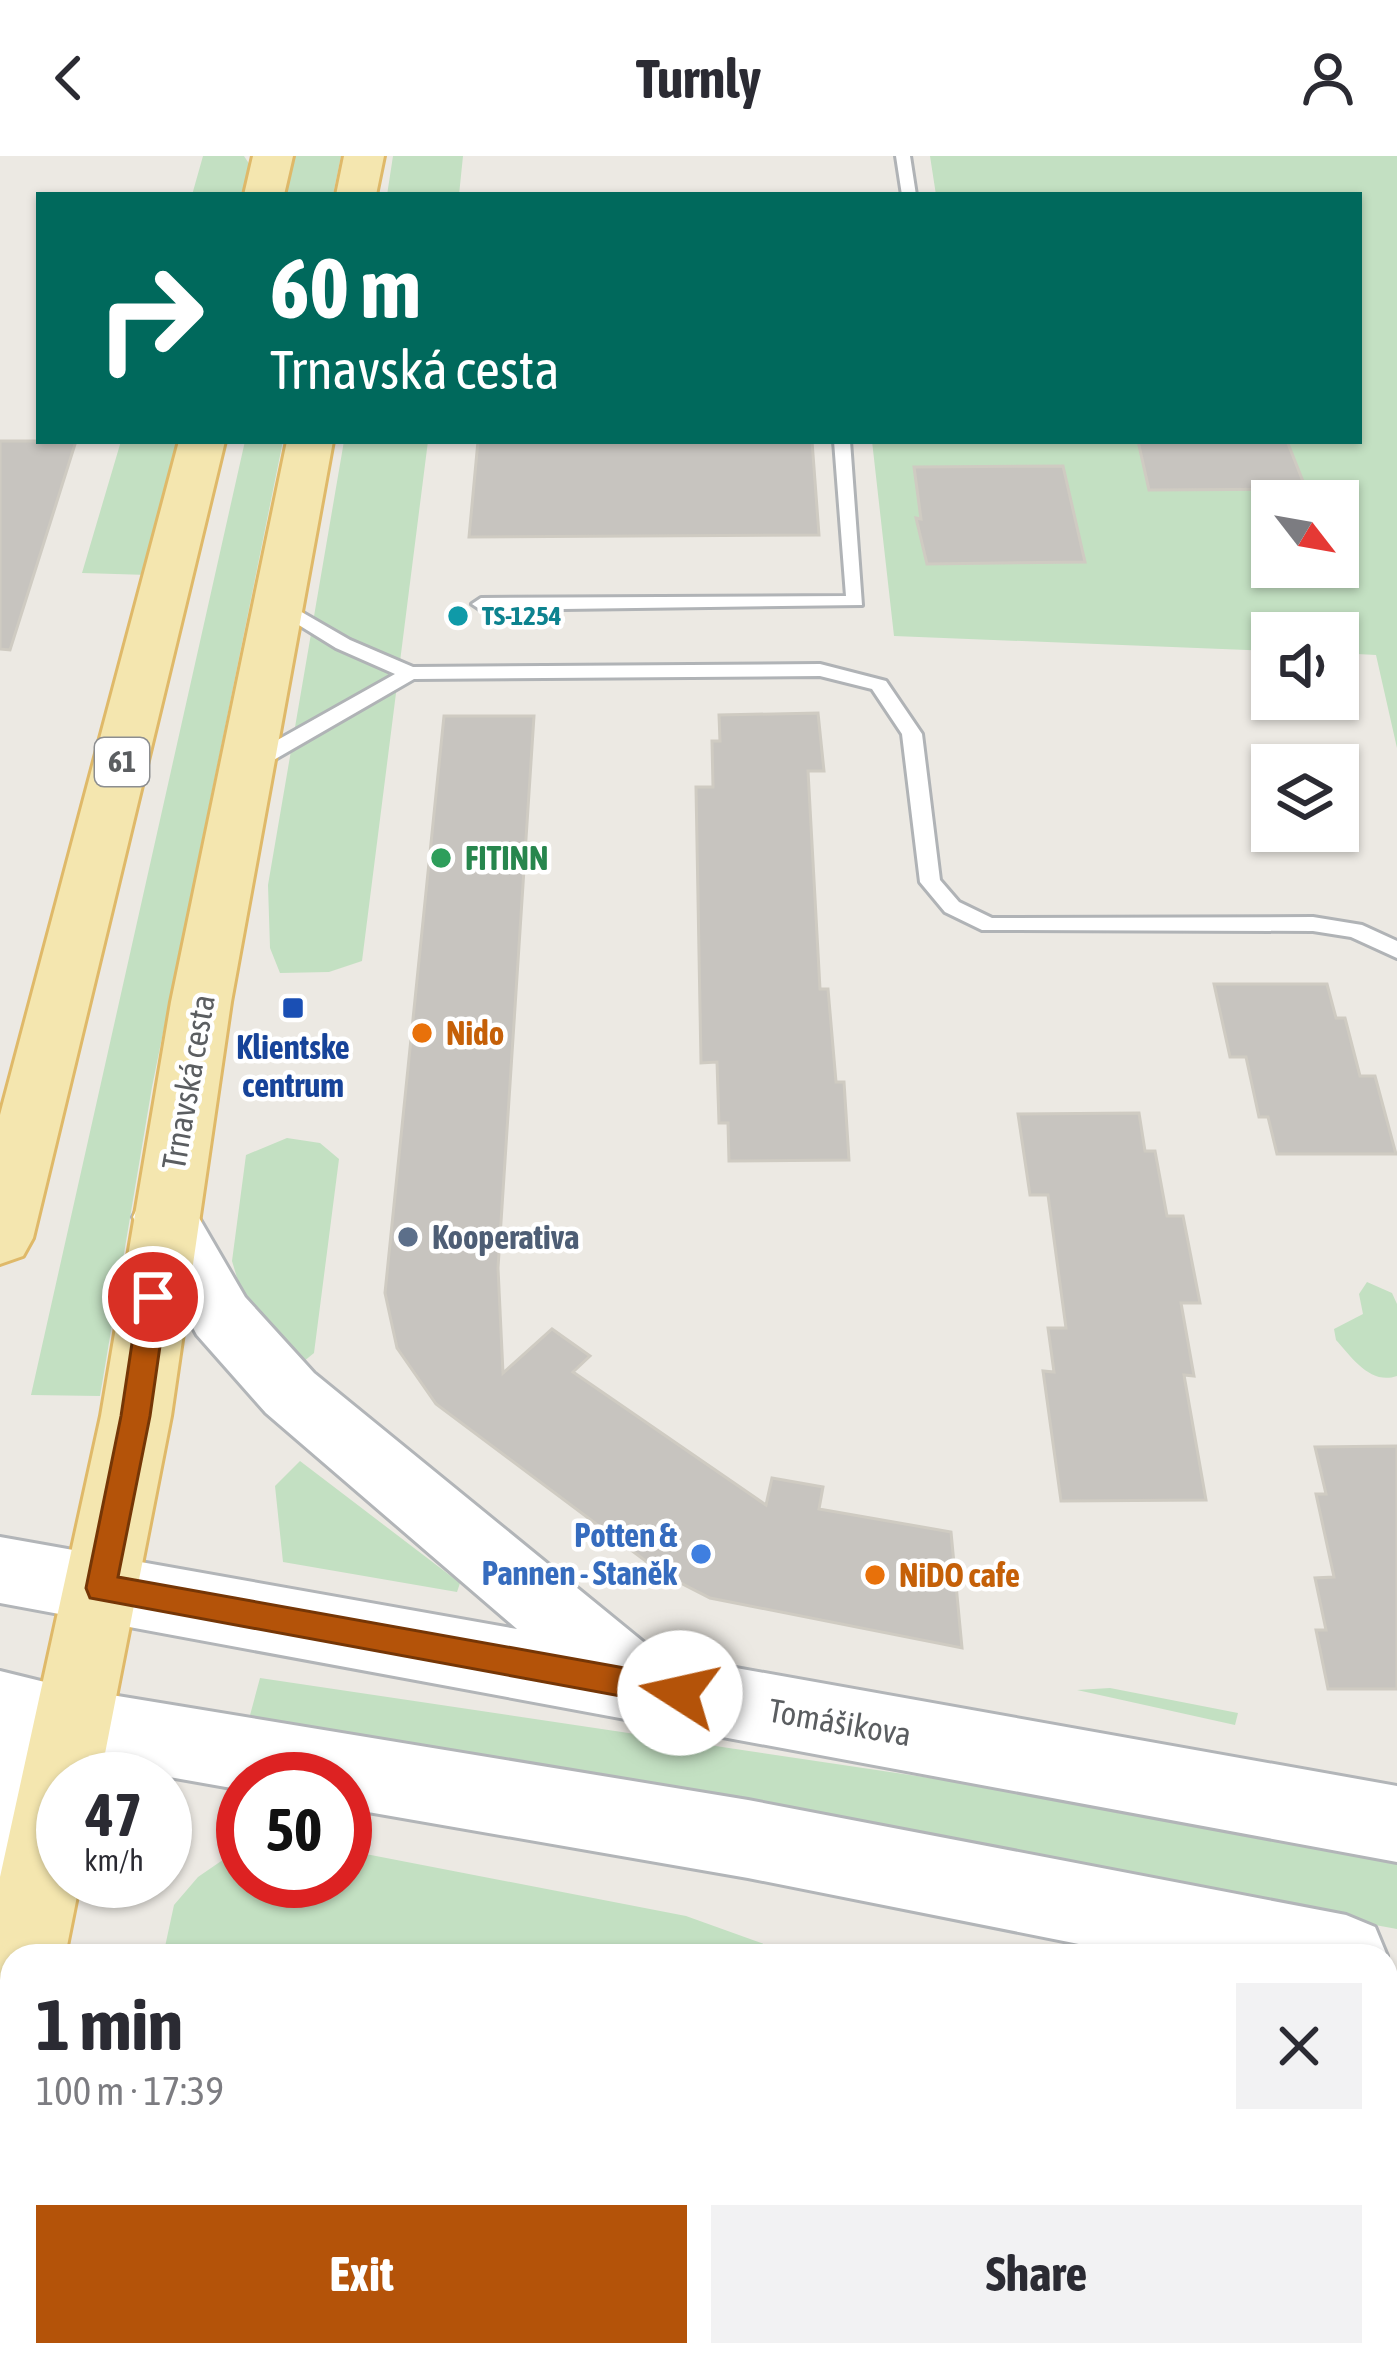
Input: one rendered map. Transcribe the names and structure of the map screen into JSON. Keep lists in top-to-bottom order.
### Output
{
  "streets": {
    "main road": ["61", "Trnavská cesta", "Tomášikova"]
  },
  "crossings": [
    ["Trnavská cesta", "Tomášikova"]
  ],
  "places": {
    "other": [
      "TS-1254",
      "FITINN",
      "Nido",
      "Kooperativa",
      "Potten & Pannen - Staněk",
      "NiDO cafe"
    ],
    "transit": ["Klientske centrum"]
  },
  "north": "bottom right",
  "page": {
    "header": "Turnly",
    "turn": ["60 m", "Trnavská cesta"],
    "speed": "47 km/h",
    "limit": "50",
    "heading": ["1 min", "100 m · 17:39"],
    "buttons": ["Exit", "Share"]
  }
}
